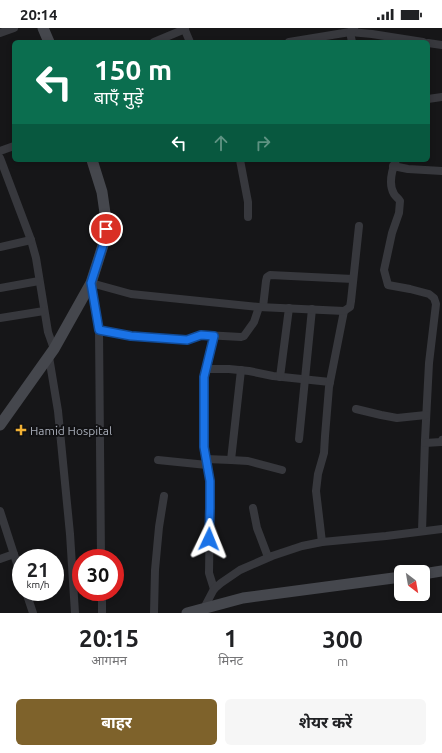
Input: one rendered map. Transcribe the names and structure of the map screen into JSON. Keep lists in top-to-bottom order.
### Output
{
  "places": {
    "health": ["Hamid Hospital"]
  },
  "north": "bottom right",
  "page": {
    "status": "20:14",
    "turn": ["150 m", "बाएँ मुड़ें"],
    "speed": "21 km/h",
    "limit": "30",
    "eta": [
      "20:15",
      "आगमन",
      "1",
      "मिनट",
      "300",
      "m"
    ],
    "buttons": ["बाहर", "शेयर करें"]
  }
}
